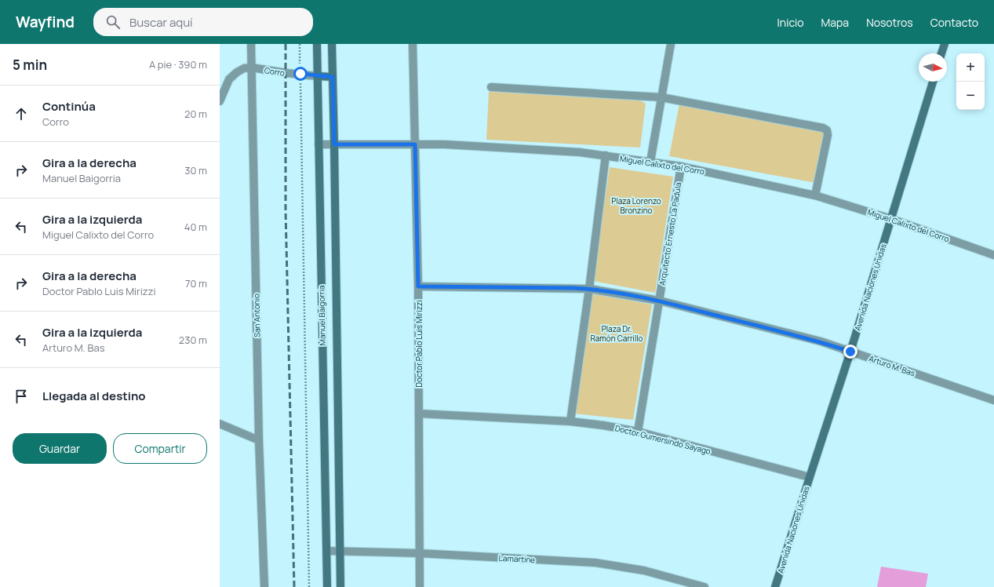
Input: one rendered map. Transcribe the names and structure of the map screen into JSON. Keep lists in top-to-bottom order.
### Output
{
  "streets": {
    "main road": ["Avenida Naciones Unidas", "Manuel Baigorria"],
    "street": [
      "Corro",
      "Miguel Calixto del Corro",
      "Arquitecto Ernesto La Padula",
      "San Antonio",
      "Doctor Pablo Luis Mirizzi",
      "Arturo M. Bas",
      "Doctor Gumersindo Sayago",
      "Lamartine"
    ]
  },
  "crossings": [
    ["Corro", "San Antonio"],
    ["Corro", "Manuel Baigorria"],
    ["Miguel Calixto del Corro", "Arquitecto Ernesto La Padula"],
    ["Miguel Calixto del Corro", "Avenida Naciones Unidas"],
    ["Miguel Calixto del Corro", "Manuel Baigorria"],
    ["Miguel Calixto del Corro", "Doctor Pablo Luis Mirizzi"],
    ["Arquitecto Ernesto La Padula", "Arturo M. Bas"],
    ["Arquitecto Ernesto La Padula", "Doctor Gumersindo Sayago"],
    ["Avenida Naciones Unidas", "Arturo M. Bas"],
    ["Avenida Naciones Unidas", "Doctor Gumersindo Sayago"],
    ["Manuel Baigorria", "Lamartine"],
    ["Doctor Pablo Luis Mirizzi", "Arturo M. Bas"],
    ["Doctor Pablo Luis Mirizzi", "Doctor Gumersindo Sayago"],
    ["Doctor Pablo Luis Mirizzi", "Lamartine"]
  ],
  "parks": ["Plaza Lorenzo Bronzino", "Plaza Dr. Ramón Carrillo"],
  "north": "right",
  "page": {
    "header": "Wayfind",
    "search": "Buscar aquí",
    "nav": [
      "Inicio",
      "Mapa",
      "Nosotros",
      "Contacto"
    ],
    "heading": ["5 min", "A pie · 390 m"],
    "map_buttons": ["+", "−"],
    "list": [
      ["Continúa", "Corro", "20 m"],
      ["Gira a la derecha", "Manuel Baigorria", "30 m"],
      ["Gira a la izquierda", "Miguel Calixto del Corro", "40 m"],
      ["Gira a la derecha", "Doctor Pablo Luis Mirizzi", "70 m"],
      ["Gira a la izquierda", "Arturo M. Bas", "230 m"],
      "Llegada al destino"
    ],
    "buttons": ["Guardar", "Compartir"]
  }
}
